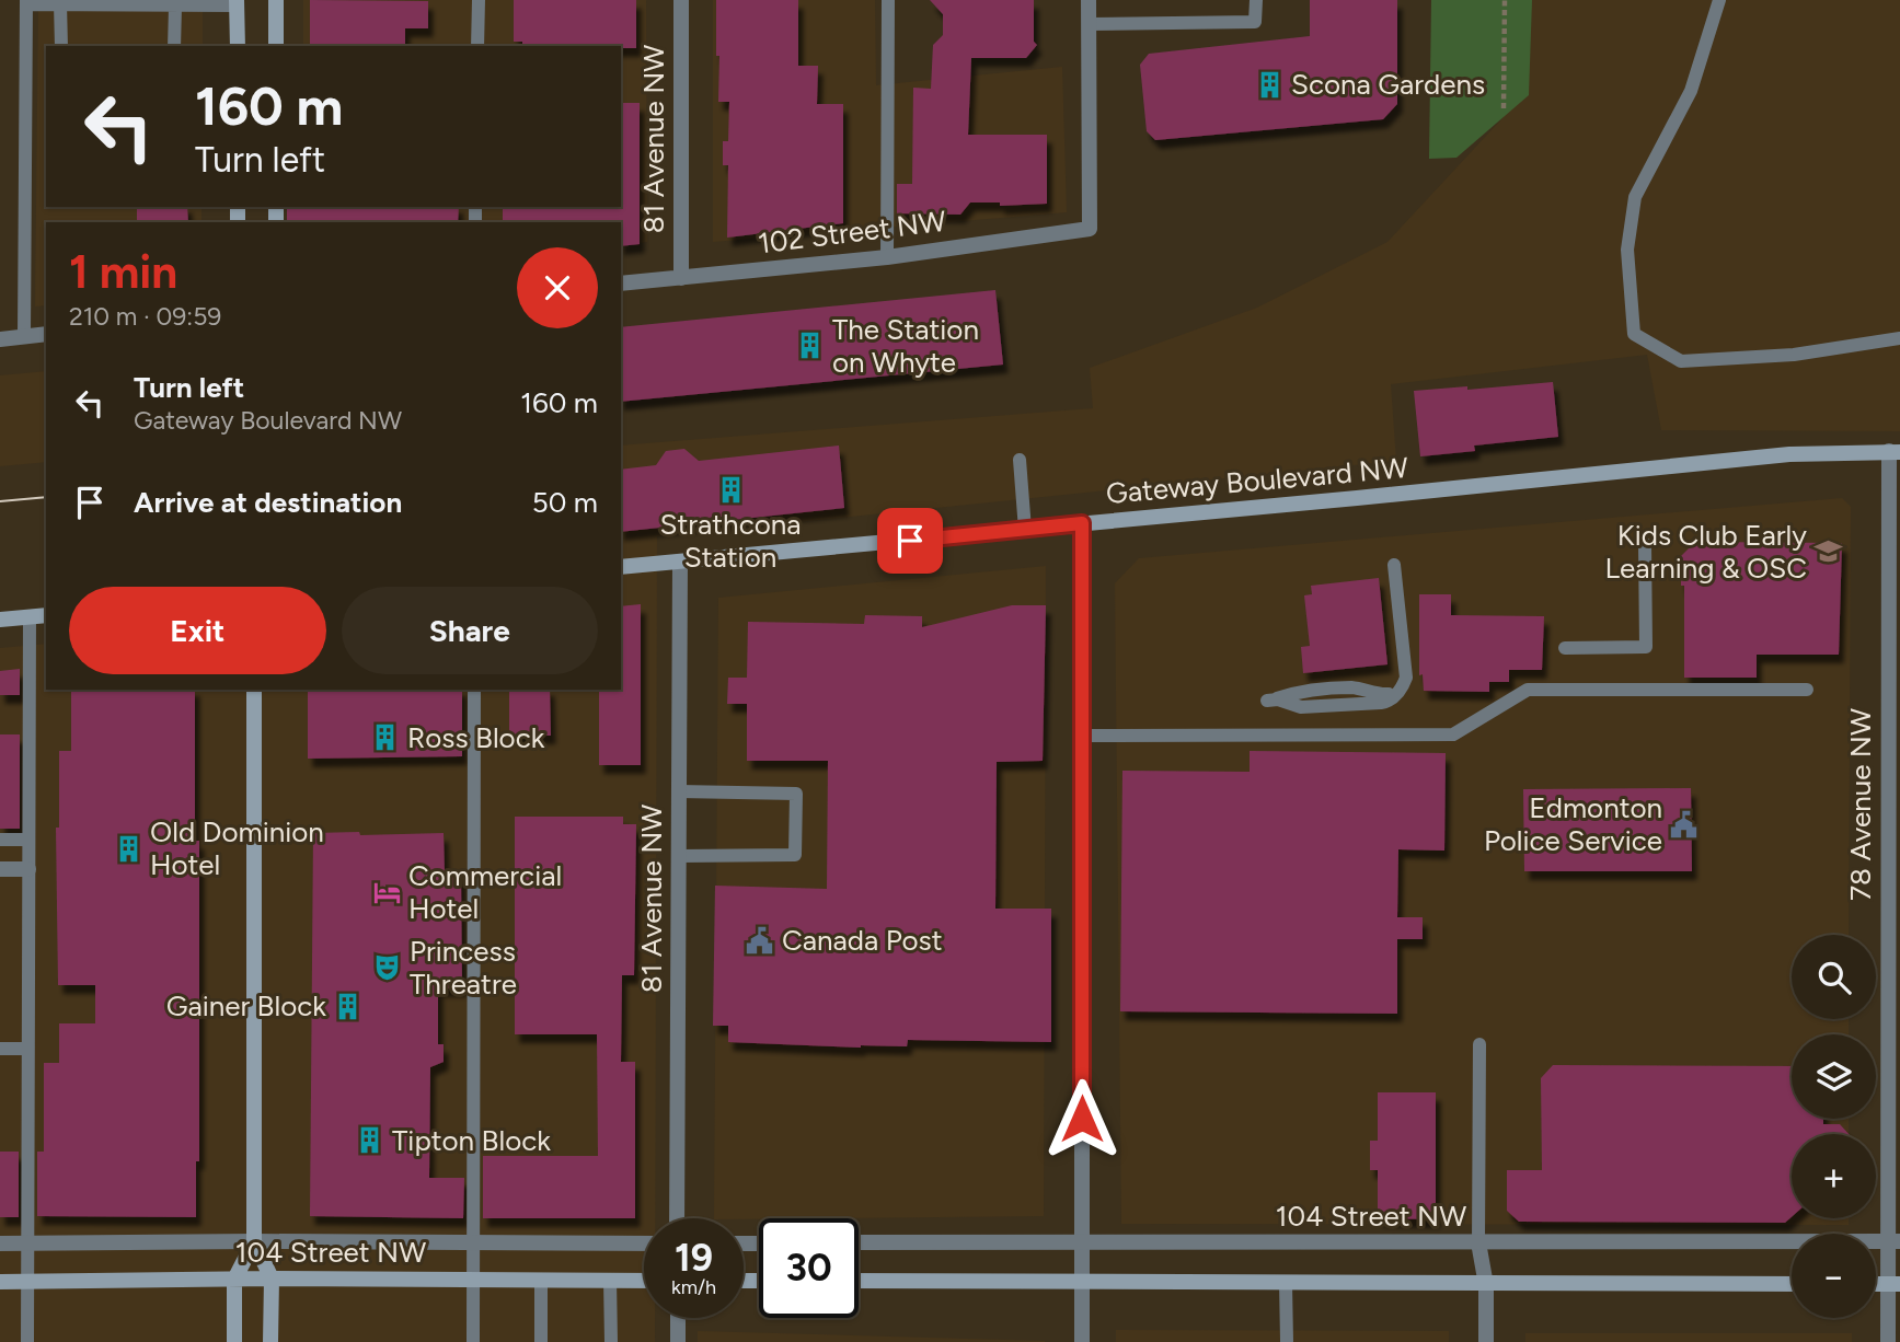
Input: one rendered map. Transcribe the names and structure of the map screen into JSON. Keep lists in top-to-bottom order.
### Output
{
  "streets": {
    "main road": ["Gateway Boulevard NW", "104 Street NW"],
    "street": ["81 Avenue NW", "102 Street NW", "78 Avenue NW"]
  },
  "crossings": [
    ["81 Avenue NW", "102 Street NW"],
    ["81 Avenue NW", "Gateway Boulevard NW"],
    ["Gateway Boulevard NW", "78 Avenue NW"],
    ["78 Avenue NW", "104 Street NW"]
  ],
  "places": {
    "building": [
      "Scona Gardens",
      "The Station on Whyte",
      "Strathcona Station",
      "Ross Block",
      "Old Dominion Hotel",
      "Gainer Block",
      "Tipton Block"
    ],
    "school or university": ["Kids Club Early Learning & OSC"],
    "public building": ["Edmonton Police Service", "Canada Post"],
    "hotel": ["Commercial Hotel"],
    "theatre": ["Princess Threatre"]
  },
  "page": {
    "turn": ["160 m", "Turn left"],
    "heading": ["1 min", "210 m · 09:59"],
    "list": [
      {
        "name": "Turn left",
        "note": "Gateway Boulevard NW",
        "value": "160 m"
      },
      {
        "name": "Arrive at destination",
        "value": "50 m"
      }
    ],
    "buttons": ["Exit", "Share"],
    "map_buttons": ["+", "−"],
    "speed": "19 km/h",
    "limit": "30"
  }
}
